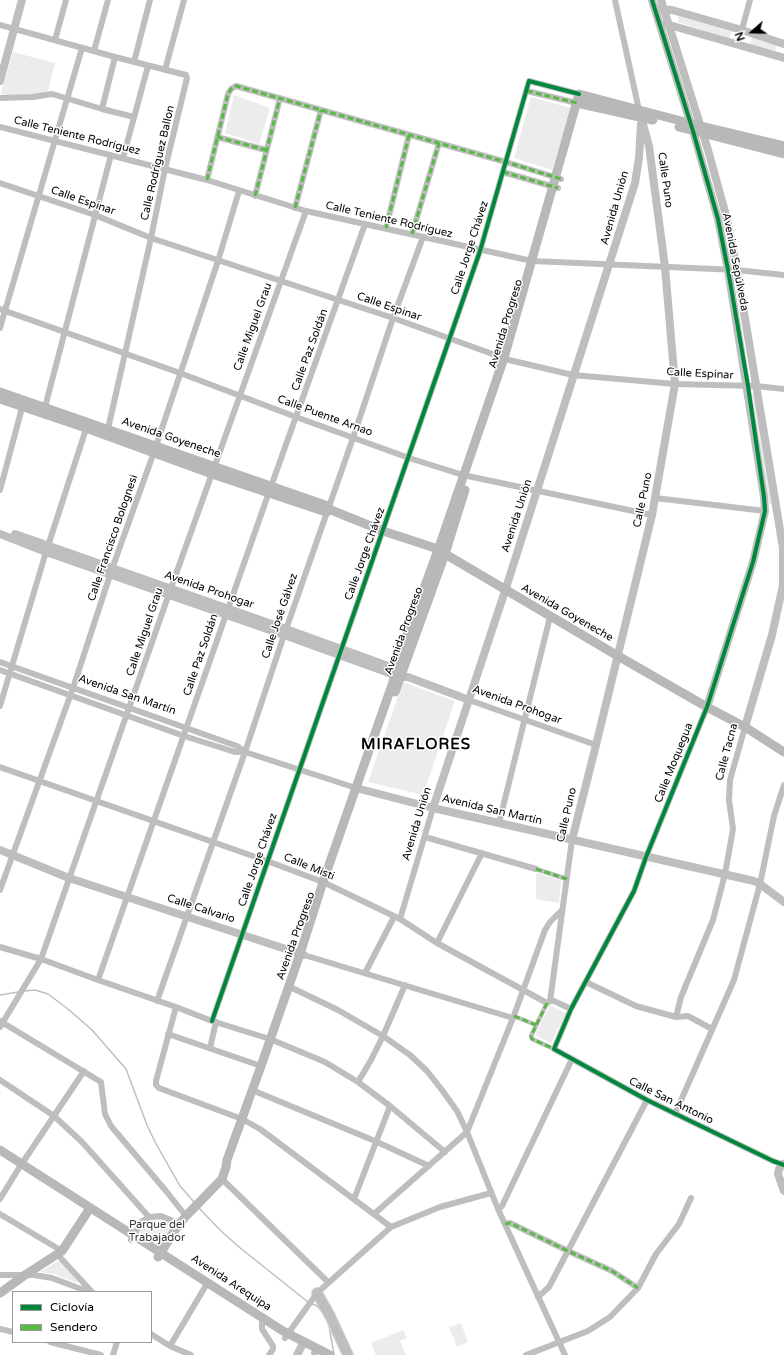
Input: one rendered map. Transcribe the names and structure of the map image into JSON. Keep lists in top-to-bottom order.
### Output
{
  "streets": {
    "main road": ["Avenida Progreso", "Avenida Goyeneche", "Avenida Arequipa"],
    "street": [
      "Calle Teniente Rodríguez",
      "Calle Rodriguez Ballon",
      "Calle Puno",
      "Calle Espinar",
      "Avenida Unión",
      "Calle Jorge Chávez",
      "Avenida Sepúlveda",
      "Calle Miguel Grau",
      "Calle Paz Soldán",
      "Calle Puente Arnao",
      "Calle Francisco Bolognesi",
      "Avenida Prohogar",
      "Calle José Gálvez",
      "Avenida San Martín",
      "Calle Tacna",
      "Calle Moquegua",
      "Calle Misti",
      "Calle Calvario",
      "Calle San Antonio"
    ]
  },
  "crossings": [
    ["Calle Teniente Rodríguez", "Calle Rodriguez Ballon"],
    ["Calle Teniente Rodríguez", "Calle Puno"],
    ["Calle Teniente Rodríguez", "Avenida Unión"],
    ["Calle Teniente Rodríguez", "Calle Jorge Chávez"],
    ["Calle Teniente Rodríguez", "Avenida Sepúlveda"],
    ["Calle Teniente Rodríguez", "Avenida Progreso"],
    ["Calle Teniente Rodríguez", "Calle Miguel Grau"],
    ["Calle Teniente Rodríguez", "Calle Paz Soldán"],
    ["Calle Teniente Rodríguez", "Calle Francisco Bolognesi"],
    ["Calle Teniente Rodríguez", "Calle José Gálvez"],
    ["Calle Rodriguez Ballon", "Calle Espinar"],
    ["Calle Rodriguez Ballon", "Calle Puente Arnao"],
    ["Calle Rodriguez Ballon", "Avenida Goyeneche"],
    ["Calle Puno", "Calle Espinar"],
    ["Calle Puno", "Avenida Unión"],
    ["Calle Puno", "Calle Puente Arnao"],
    ["Calle Puno", "Avenida Goyeneche"],
    ["Calle Puno", "Avenida Prohogar"],
    ["Calle Puno", "Avenida San Martín"],
    ["Calle Puno", "Calle Misti"],
    ["Calle Espinar", "Avenida Unión"],
    ["Calle Espinar", "Calle Jorge Chávez"],
    ["Calle Espinar", "Avenida Sepúlveda"],
    ["Calle Espinar", "Avenida Progreso"],
    ["Calle Espinar", "Calle Miguel Grau"],
    ["Calle Espinar", "Calle Paz Soldán"],
    ["Calle Espinar", "Calle Francisco Bolognesi"],
    ["Calle Espinar", "Calle José Gálvez"],
    ["Avenida Unión", "Calle Puente Arnao"],
    ["Avenida Unión", "Avenida Goyeneche"],
    ["Avenida Unión", "Avenida Prohogar"],
    ["Avenida Unión", "Avenida San Martín"],
    ["Avenida Unión", "Calle Misti"],
    ["Avenida Unión", "Calle Calvario"],
    ["Calle Jorge Chávez", "Calle Puente Arnao"],
    ["Calle Jorge Chávez", "Avenida Goyeneche"],
    ["Calle Jorge Chávez", "Avenida Prohogar"],
    ["Calle Jorge Chávez", "Avenida San Martín"],
    ["Calle Jorge Chávez", "Calle Misti"],
    ["Calle Jorge Chávez", "Calle Calvario"],
    ["Avenida Sepúlveda", "Calle Tacna"],
    ["Avenida Sepúlveda", "Calle Moquegua"],
    ["Avenida Progreso", "Calle Puente Arnao"],
    ["Avenida Progreso", "Avenida Goyeneche"],
    ["Avenida Progreso", "Avenida Prohogar"],
    ["Avenida Progreso", "Avenida San Martín"],
    ["Avenida Progreso", "Calle Misti"],
    ["Avenida Progreso", "Calle Calvario"],
    ["Avenida Progreso", "Avenida Arequipa"],
    ["Calle Miguel Grau", "Calle Puente Arnao"],
    ["Calle Miguel Grau", "Avenida Goyeneche"],
    ["Calle Miguel Grau", "Avenida Prohogar"],
    ["Calle Miguel Grau", "Avenida San Martín"],
    ["Calle Miguel Grau", "Calle Misti"],
    ["Calle Miguel Grau", "Calle Calvario"],
    ["Calle Paz Soldán", "Calle Puente Arnao"],
    ["Calle Paz Soldán", "Avenida Goyeneche"],
    ["Calle Paz Soldán", "Avenida Prohogar"],
    ["Calle Paz Soldán", "Avenida San Martín"],
    ["Calle Paz Soldán", "Calle Misti"],
    ["Calle Paz Soldán", "Calle Calvario"],
    ["Calle Puente Arnao", "Calle Francisco Bolognesi"],
    ["Calle Puente Arnao", "Calle José Gálvez"],
    ["Avenida Goyeneche", "Calle Francisco Bolognesi"],
    ["Avenida Goyeneche", "Calle José Gálvez"],
    ["Avenida Goyeneche", "Calle Tacna"],
    ["Avenida Goyeneche", "Calle Moquegua"],
    ["Calle Francisco Bolognesi", "Avenida Prohogar"],
    ["Calle Francisco Bolognesi", "Avenida San Martín"],
    ["Calle Francisco Bolognesi", "Calle Misti"],
    ["Calle Francisco Bolognesi", "Calle Calvario"],
    ["Avenida Prohogar", "Calle José Gálvez"],
    ["Calle José Gálvez", "Avenida San Martín"],
    ["Calle José Gálvez", "Calle Misti"],
    ["Calle José Gálvez", "Calle Calvario"],
    ["Avenida San Martín", "Calle Tacna"],
    ["Avenida San Martín", "Calle Moquegua"],
    ["Calle Moquegua", "Calle Misti"],
    ["Calle Moquegua", "Calle San Antonio"]
  ],
  "districts": ["MIRAFLORES"],
  "parks": ["Parque del Trabajador"],
  "legend": ["Ciclovía", "Sendero"],
  "north": "left"
}
